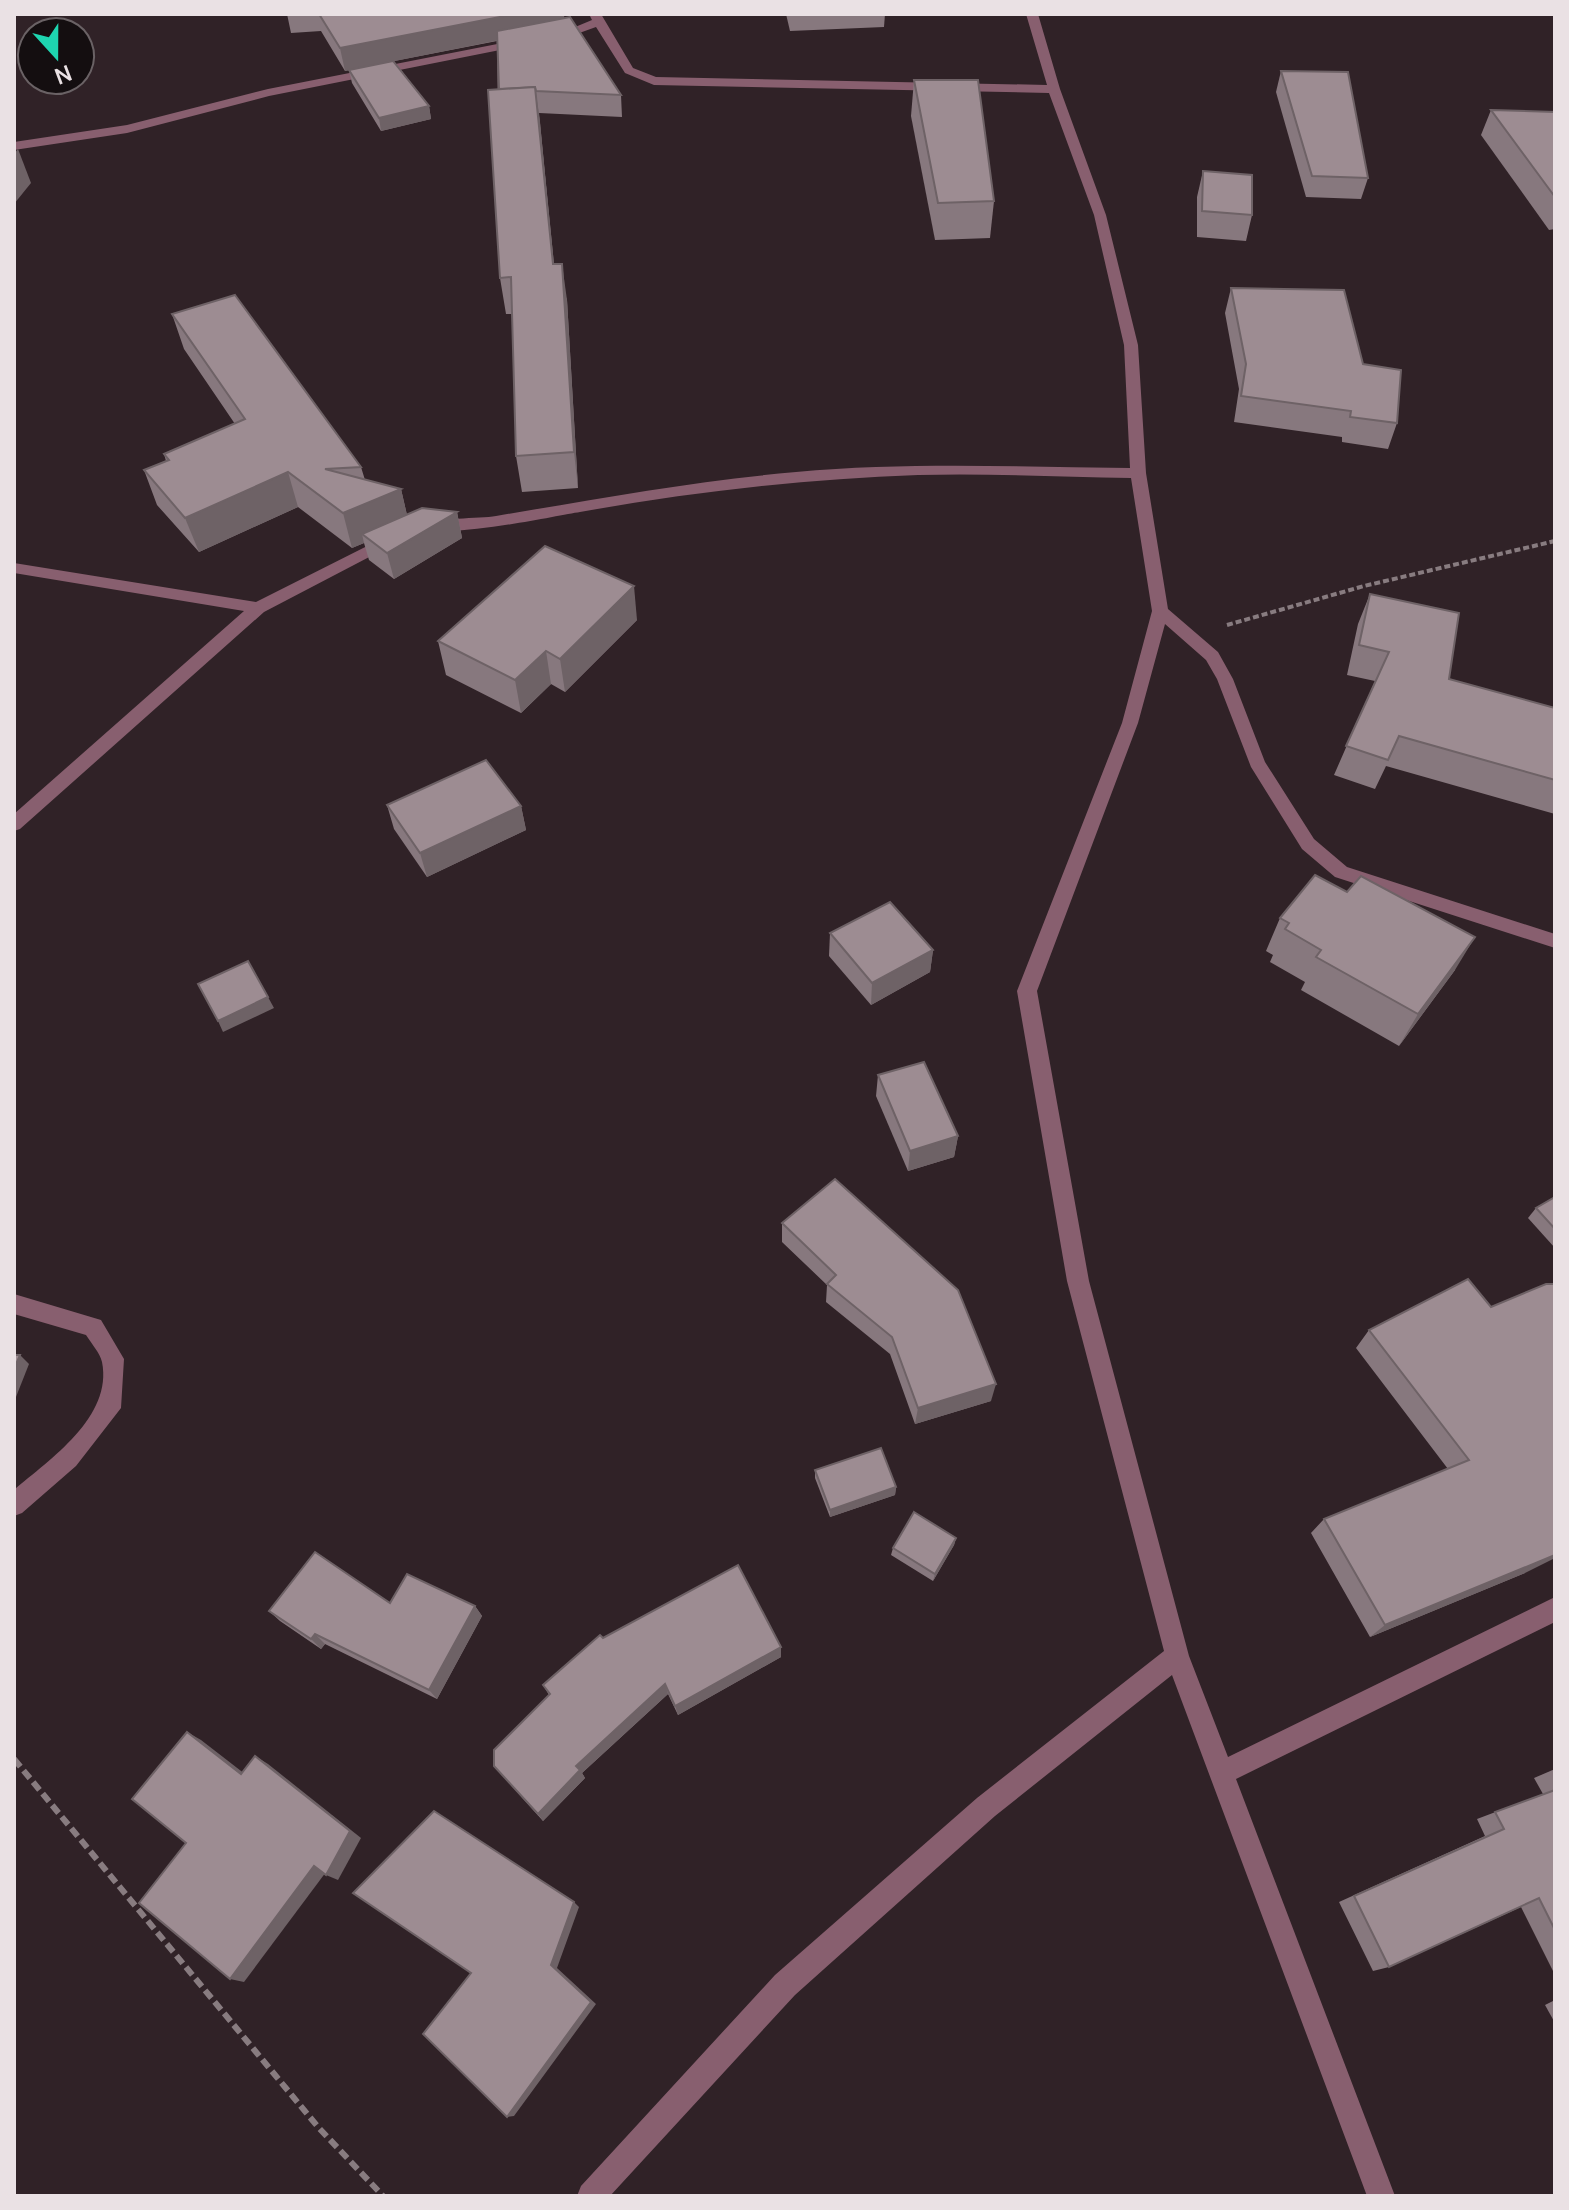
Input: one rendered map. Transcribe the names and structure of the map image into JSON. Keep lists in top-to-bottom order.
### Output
{
  "north": "bottom"
}
